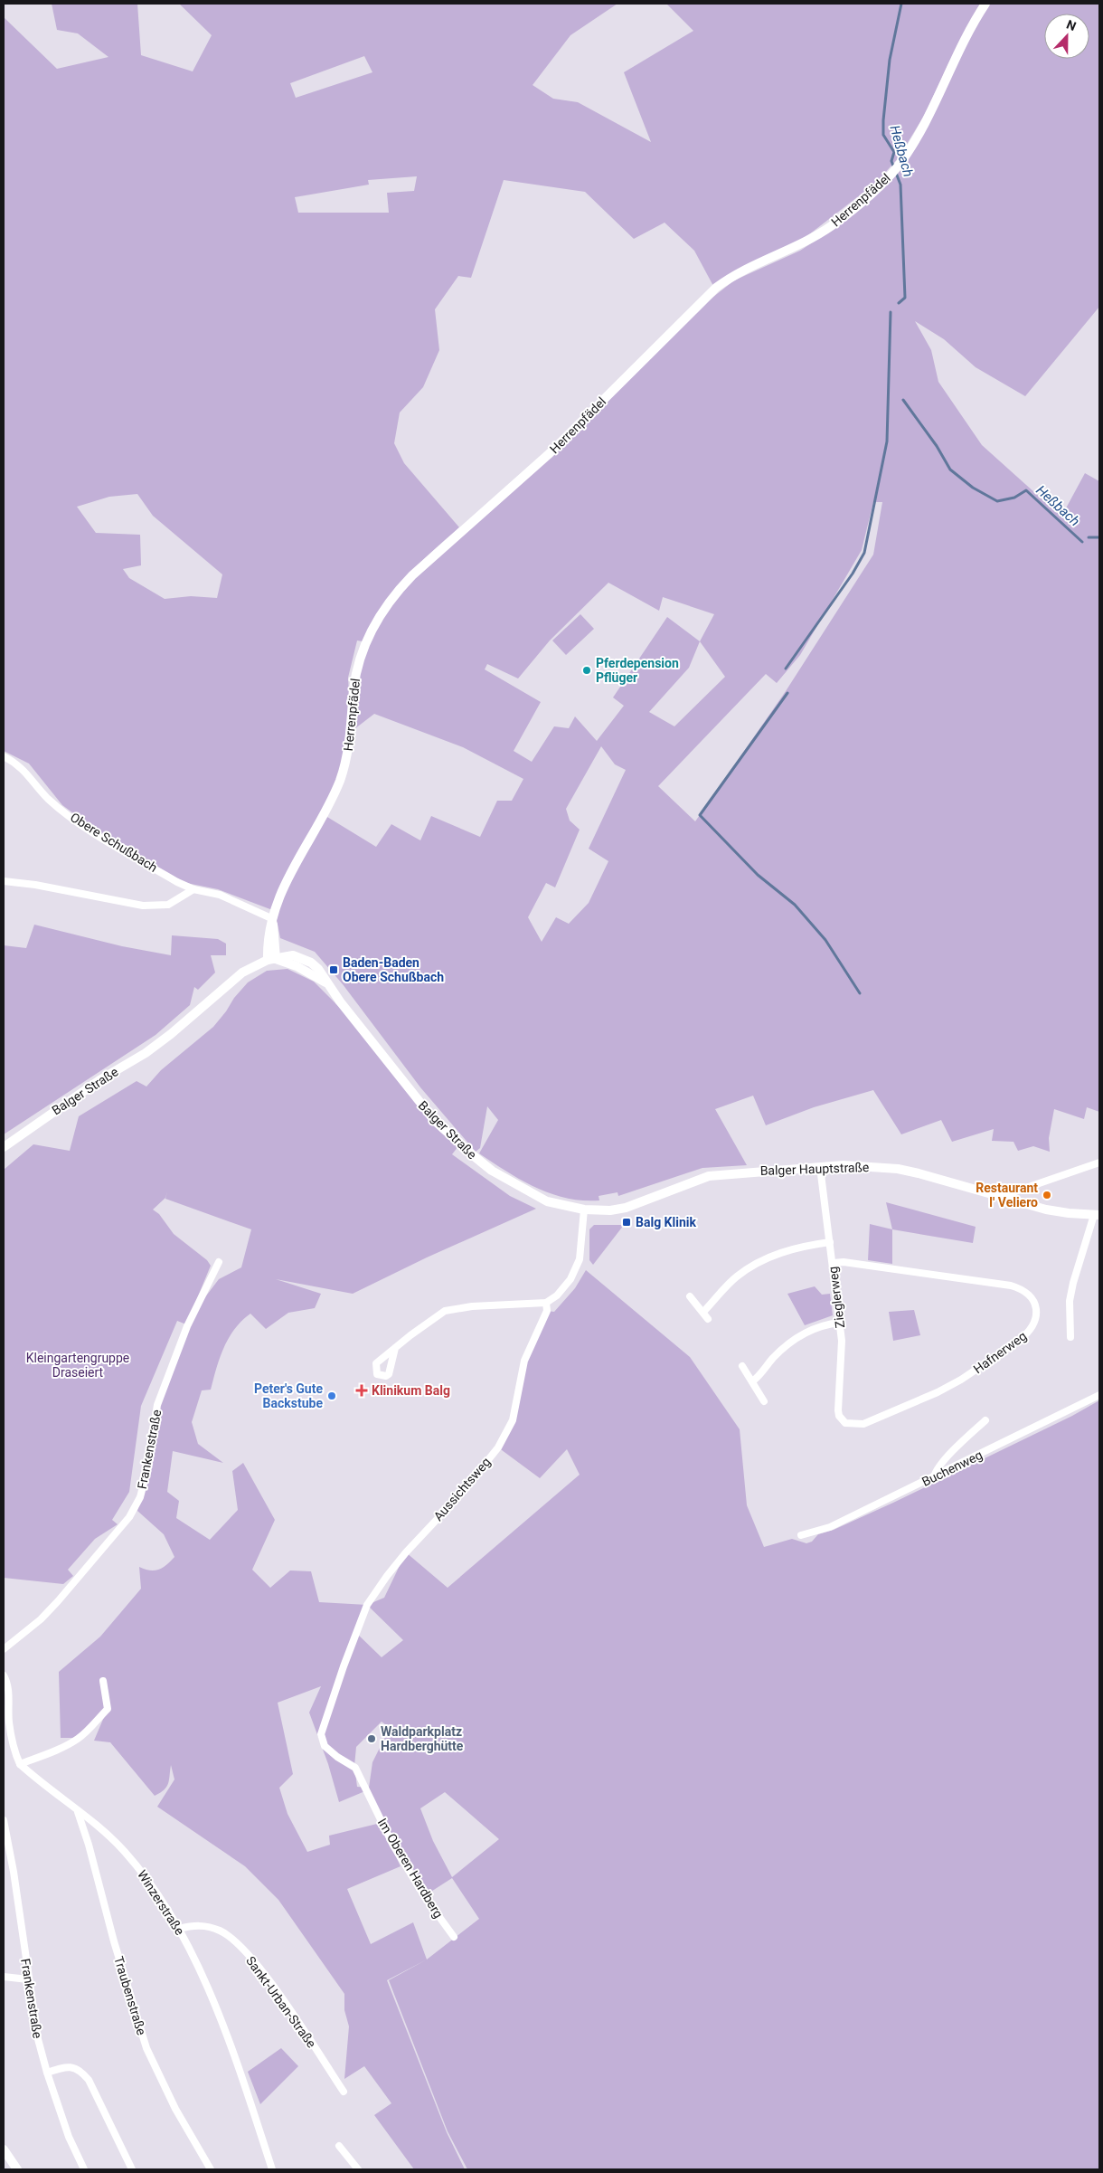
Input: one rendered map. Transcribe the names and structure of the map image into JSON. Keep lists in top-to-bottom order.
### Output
{
  "streets": {
    "street": [
      "Herrenpfädel",
      "Obere Schußbach",
      "Balger Straße",
      "Balger Hauptstraße",
      "Zieglerweg",
      "Hafnerweg",
      "Frankenstraße",
      "Buchenweg",
      "Aussichtsweg",
      "Im Oberen Hardberg",
      "Winzerstraße",
      "Traubenstraße",
      "Sankt-Urban-Straße"
    ]
  },
  "crossings": [
    ["Herrenpfädel", "Obere Schußbach"],
    ["Herrenpfädel", "Balger Straße"],
    ["Balger Straße", "Balger Hauptstraße"],
    ["Balger Hauptstraße", "Zieglerweg"],
    ["Zieglerweg", "Hafnerweg"],
    ["Aussichtsweg", "Im Oberen Hardberg"],
    ["Winzerstraße", "Traubenstraße"],
    ["Winzerstraße", "Sankt-Urban-Straße"]
  ],
  "water": ["Heßbach"],
  "parks": ["Kleingartengruppe Draseiert"],
  "places": {
    "other": [
      "Pferdepension Pflüger",
      "Restaurant I' Veliero",
      "Peter's Gute Backstube",
      "Waldparkplatz Hardberghütte"
    ],
    "transit": ["Baden-Baden Obere Schußbach", "Balg Klinik"],
    "health": ["Klinikum Balg"]
  },
  "north": "top"
}
